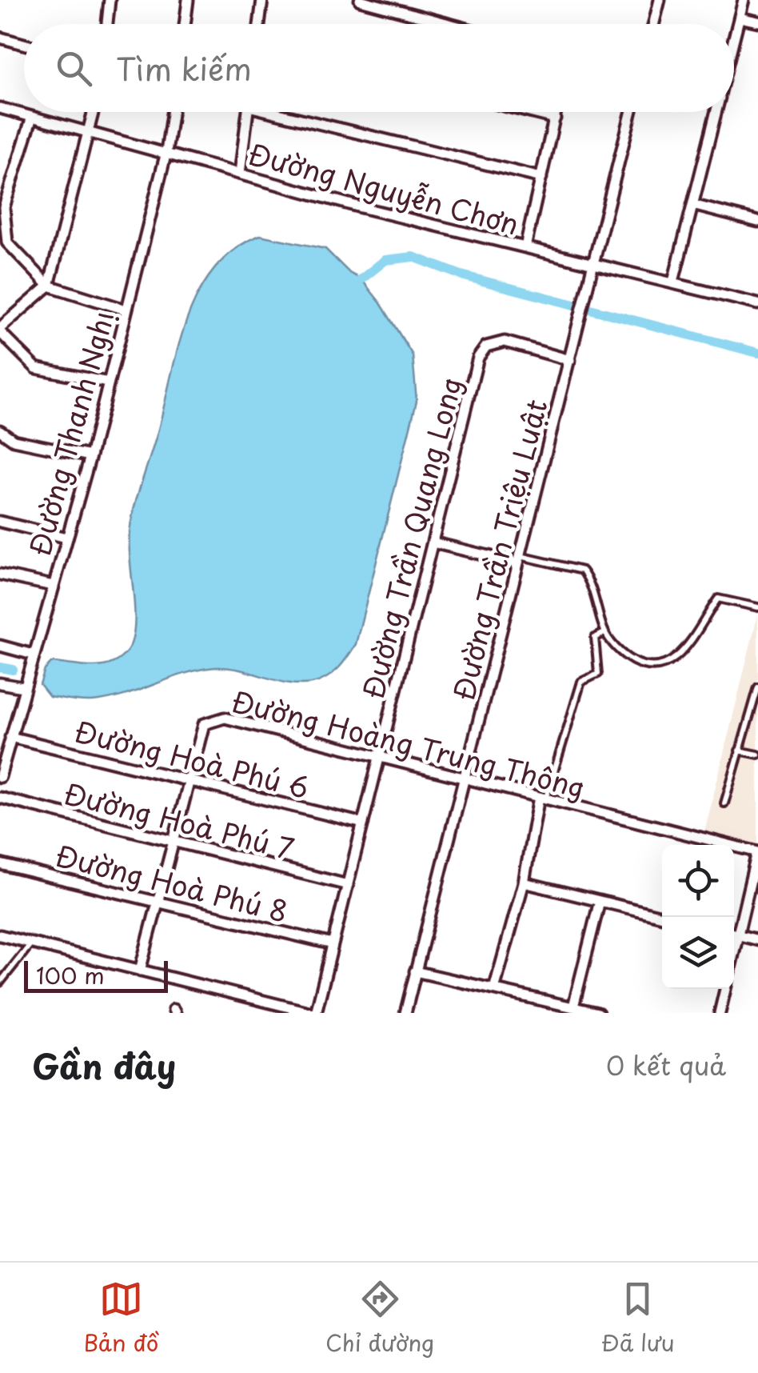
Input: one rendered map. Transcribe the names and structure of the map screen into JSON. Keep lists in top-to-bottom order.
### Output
{
  "streets": {
    "street": [
      "Đường Nguyễn Chơn",
      "Đường Thanh Nghị",
      "Đường Trần Quang Long",
      "Đường Trần Triệu Luật",
      "Đường Hoàng Trung Thông",
      "Đường Hoà Phú 6",
      "Đường Hoà Phú 7",
      "Đường Hoà Phú 8"
    ]
  },
  "crossings": [
    ["Đường Nguyễn Chơn", "Đường Thanh Nghị"],
    ["Đường Nguyễn Chơn", "Đường Trần Triệu Luật"],
    ["Đường Thanh Nghị", "Đường Hoà Phú 6"],
    ["Đường Trần Quang Long", "Đường Trần Triệu Luật"],
    ["Đường Trần Quang Long", "Đường Hoàng Trung Thông"],
    ["Đường Trần Quang Long", "Đường Hoà Phú 6"],
    ["Đường Trần Quang Long", "Đường Hoà Phú 7"],
    ["Đường Trần Quang Long", "Đường Hoà Phú 8"],
    ["Đường Trần Triệu Luật", "Đường Hoàng Trung Thông"],
    ["Đường Hoàng Trung Thông", "Đường Hoà Phú 6"],
    ["Đường Hoàng Trung Thông", "Đường Hoà Phú 7"],
    ["Đường Hoàng Trung Thông", "Đường Hoà Phú 8"]
  ],
  "scale_bar": "100 m",
  "page": {
    "search": "Tìm kiếm",
    "scale": "100 m",
    "heading": ["Gần đây", "0 kết quả"],
    "nav": ["Bản đồ", "Chỉ đường", "Đã lưu"]
  }
}
